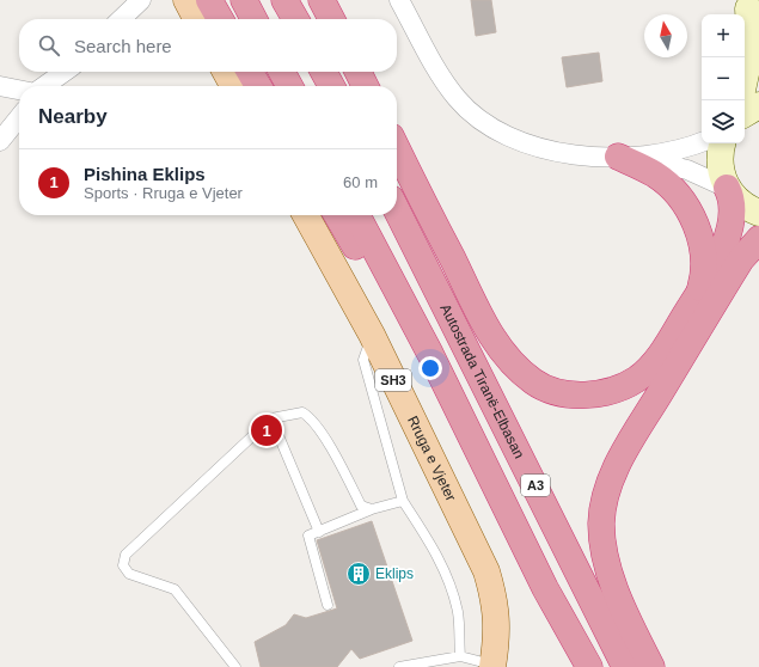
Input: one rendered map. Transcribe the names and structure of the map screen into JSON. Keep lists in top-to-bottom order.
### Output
{
  "streets": {
    "highway": ["Autostrada Tiranë-Elbasan", "A3"],
    "main road": ["SH3", "Rruga e Vjeter"]
  },
  "places": {
    "building": ["Eklips"]
  },
  "north": "top",
  "page": {
    "map_buttons": ["+", "−"],
    "search": "Search here",
    "heading": "Nearby",
    "list": [
      {
        "mark": "1",
        "name": "Pishina Eklips",
        "note": "Sports · Rruga e Vjeter",
        "value": "60 m"
      }
    ],
    "pins": "1"
  }
}
